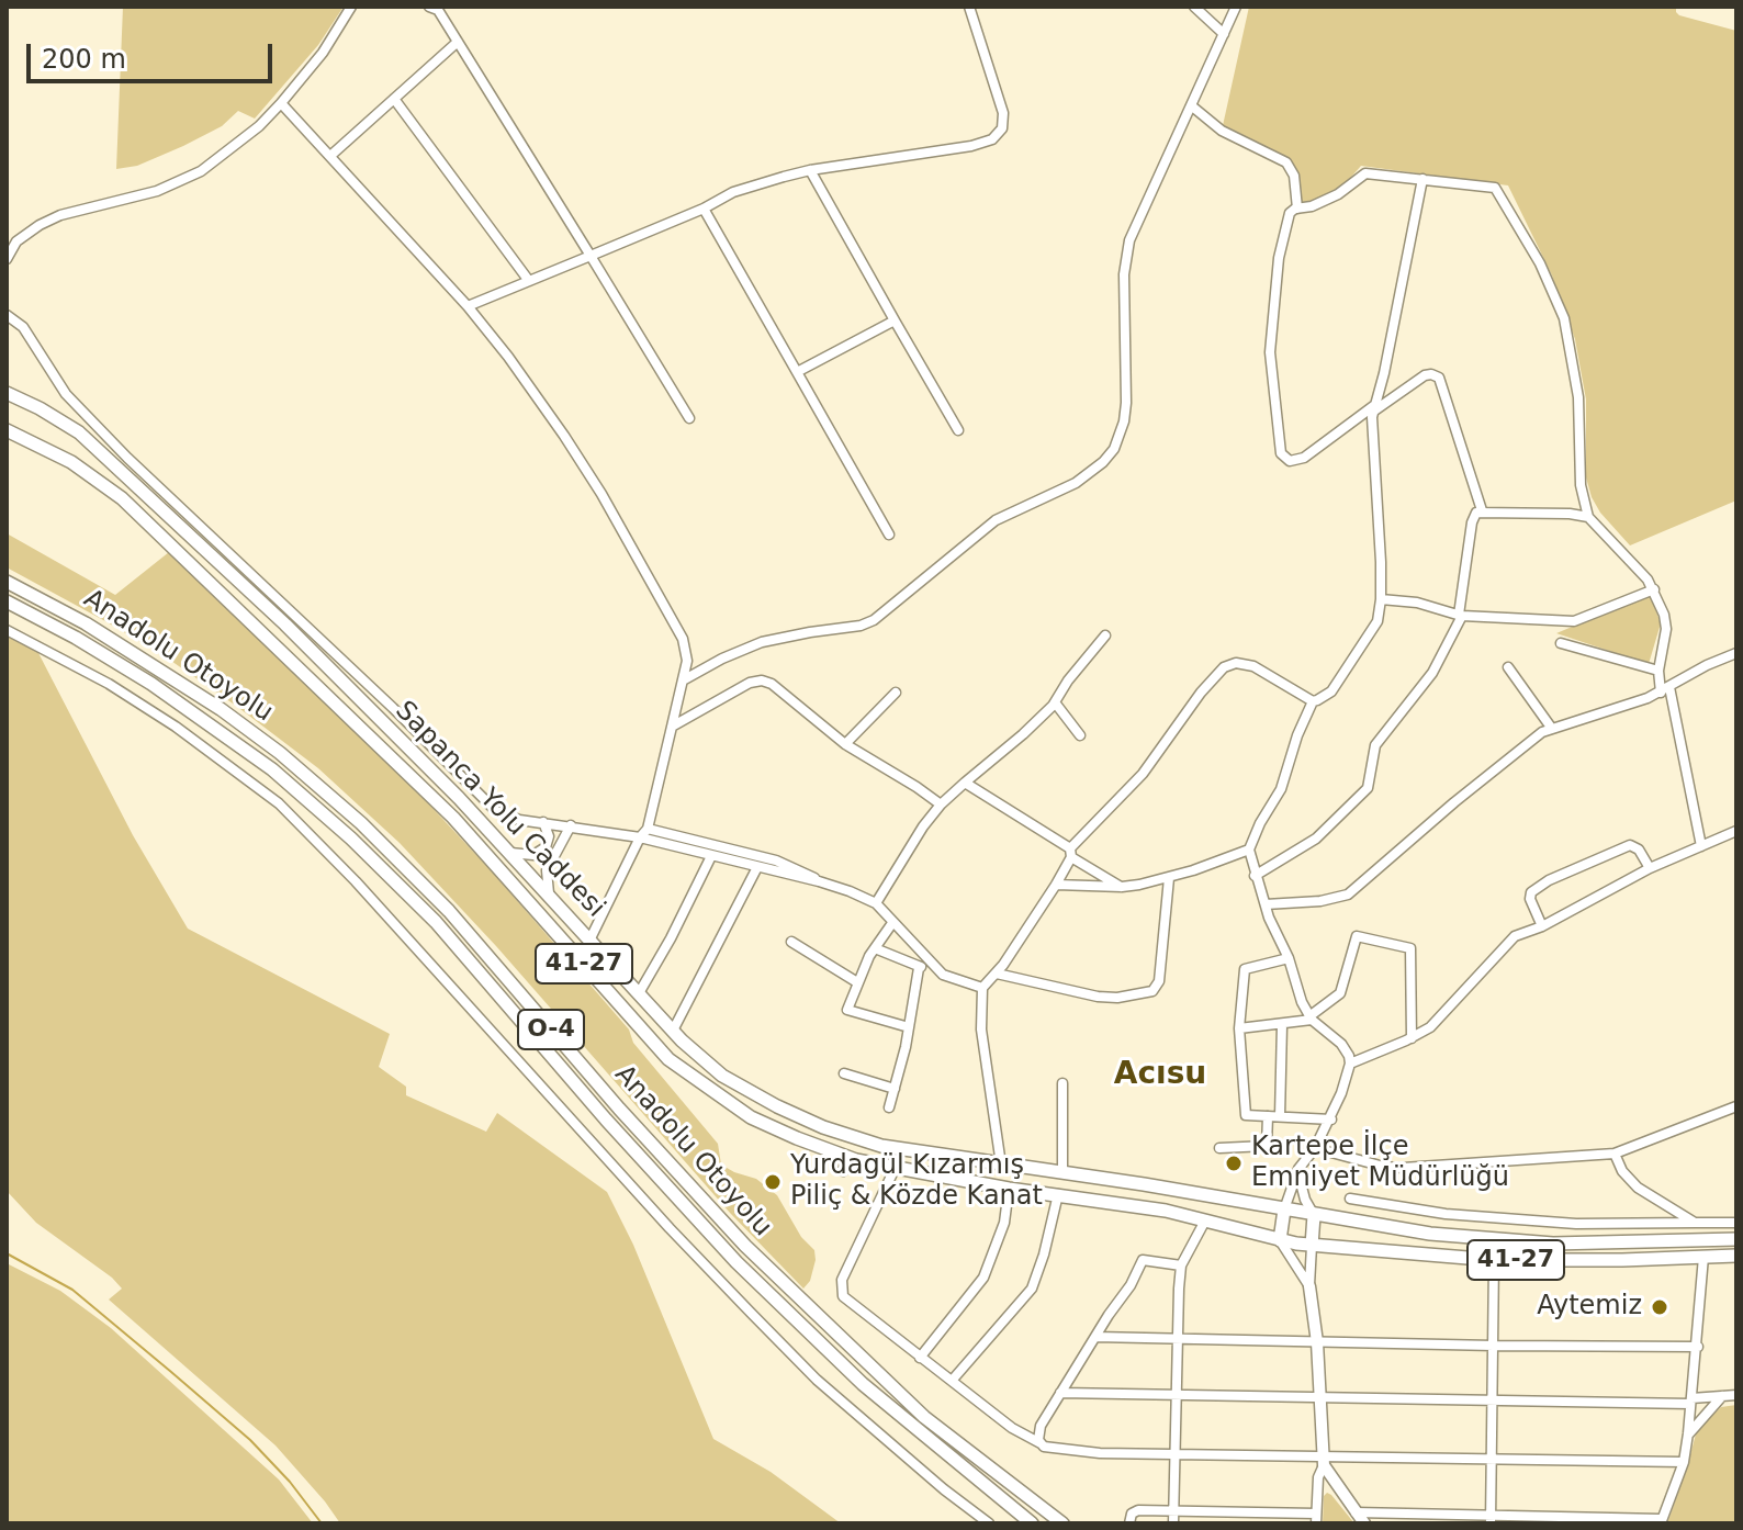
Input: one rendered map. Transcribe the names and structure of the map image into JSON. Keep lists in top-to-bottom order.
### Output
{
  "streets": {
    "highway": [
      "Anadolu Otoyolu",
      "Sapanca Yolu Caddesi",
      "41-27",
      "O-4"
    ]
  },
  "districts": ["Acısu"],
  "places": ["Kartepe İlçe Emniyet Müdürlüğü", "Yurdagül Kızarmış Piliç & Közde Kanat", "Aytemiz"],
  "scale_bar": "200 m"
}
